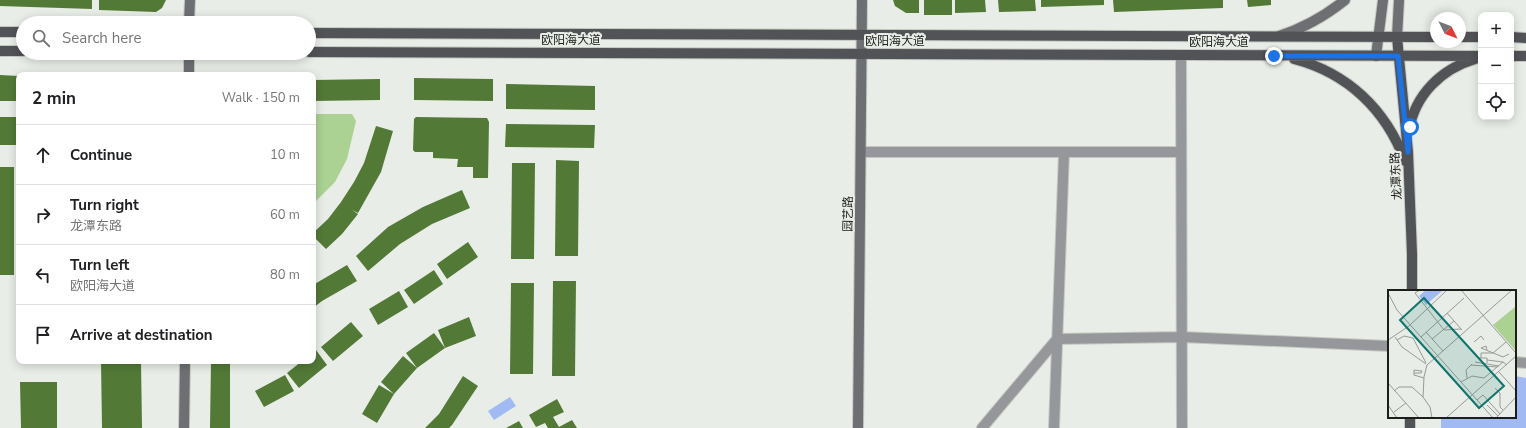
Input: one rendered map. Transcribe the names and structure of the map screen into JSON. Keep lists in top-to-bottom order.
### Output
{
  "streets": {
    "main road": ["欧阳海大道", "龙潭东路"],
    "street": ["园艺路"]
  },
  "crossings": [
    ["欧阳海大道", "龙潭东路"],
    ["欧阳海大道", "园艺路"]
  ],
  "north": "bottom right",
  "page": {
    "map_buttons": ["+", "−"],
    "search": "Search here",
    "heading": ["2 min", "Walk · 150 m"],
    "list": [
      ["Continue", "10 m"],
      ["Turn right", "龙潭东路", "60 m"],
      ["Turn left", "欧阳海大道", "80 m"],
      "Arrive at destination"
    ]
  }
}
